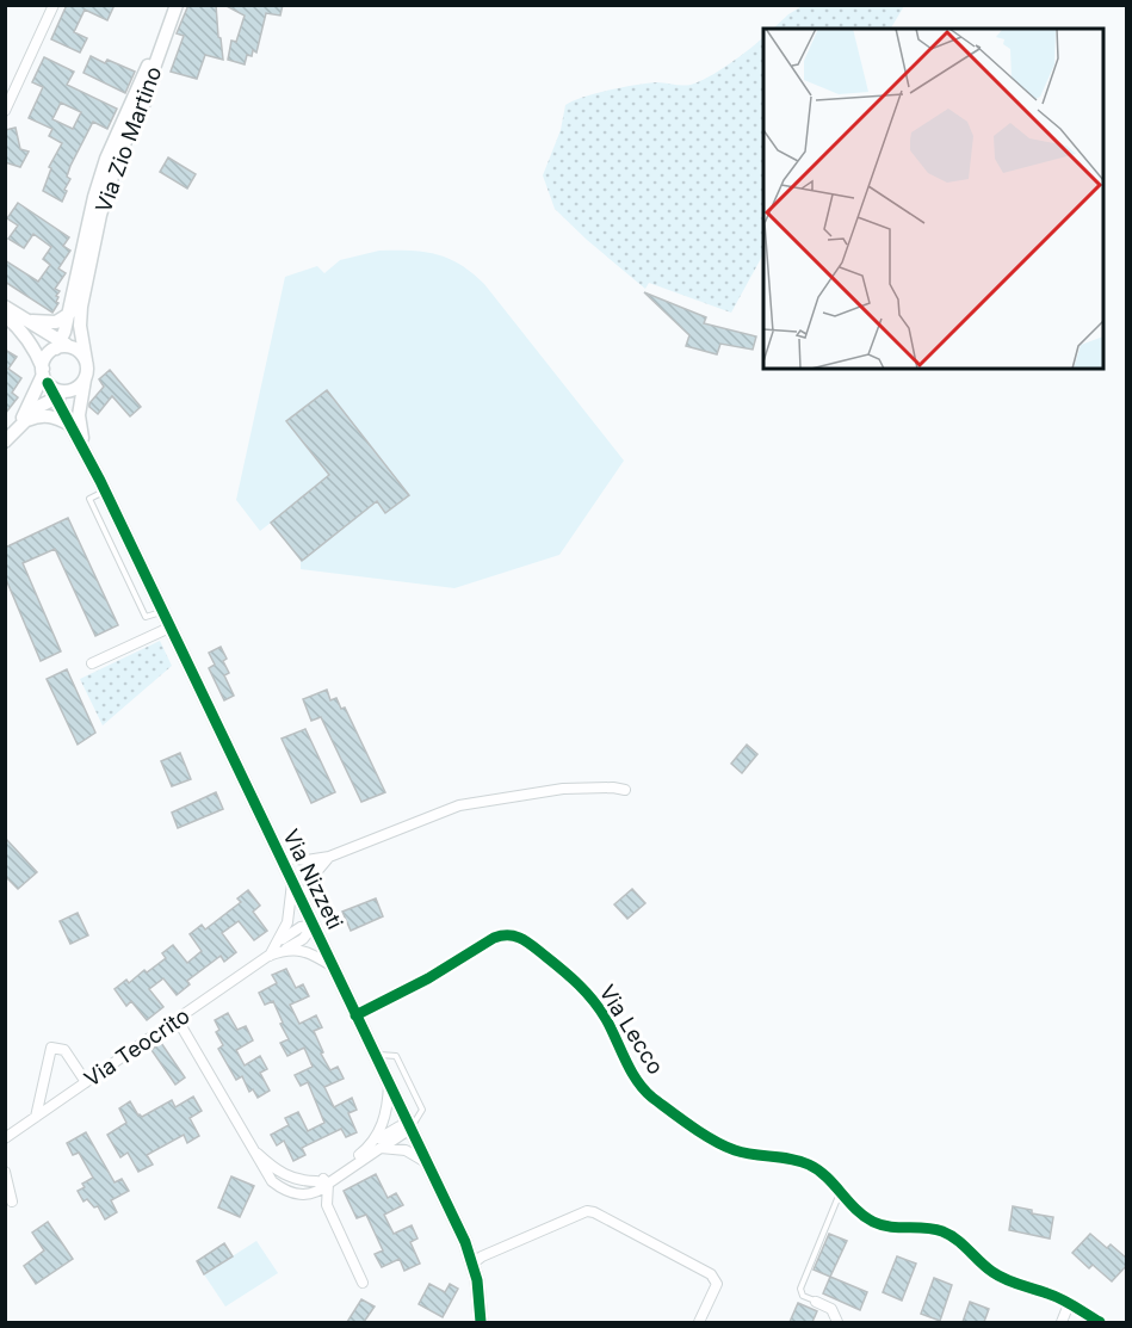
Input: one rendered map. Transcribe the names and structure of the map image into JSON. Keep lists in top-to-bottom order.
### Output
{
  "streets": {
    "street": [
      "Via Zio Martino",
      "Via Nizzeti",
      "Via Lecco",
      "Via Teocrito"
    ]
  },
  "crossings": [
    ["Via Nizzeti", "Via Lecco"],
    ["Via Nizzeti", "Via Teocrito"],
    ["Via Lecco", "Via Teocrito"]
  ]
}
